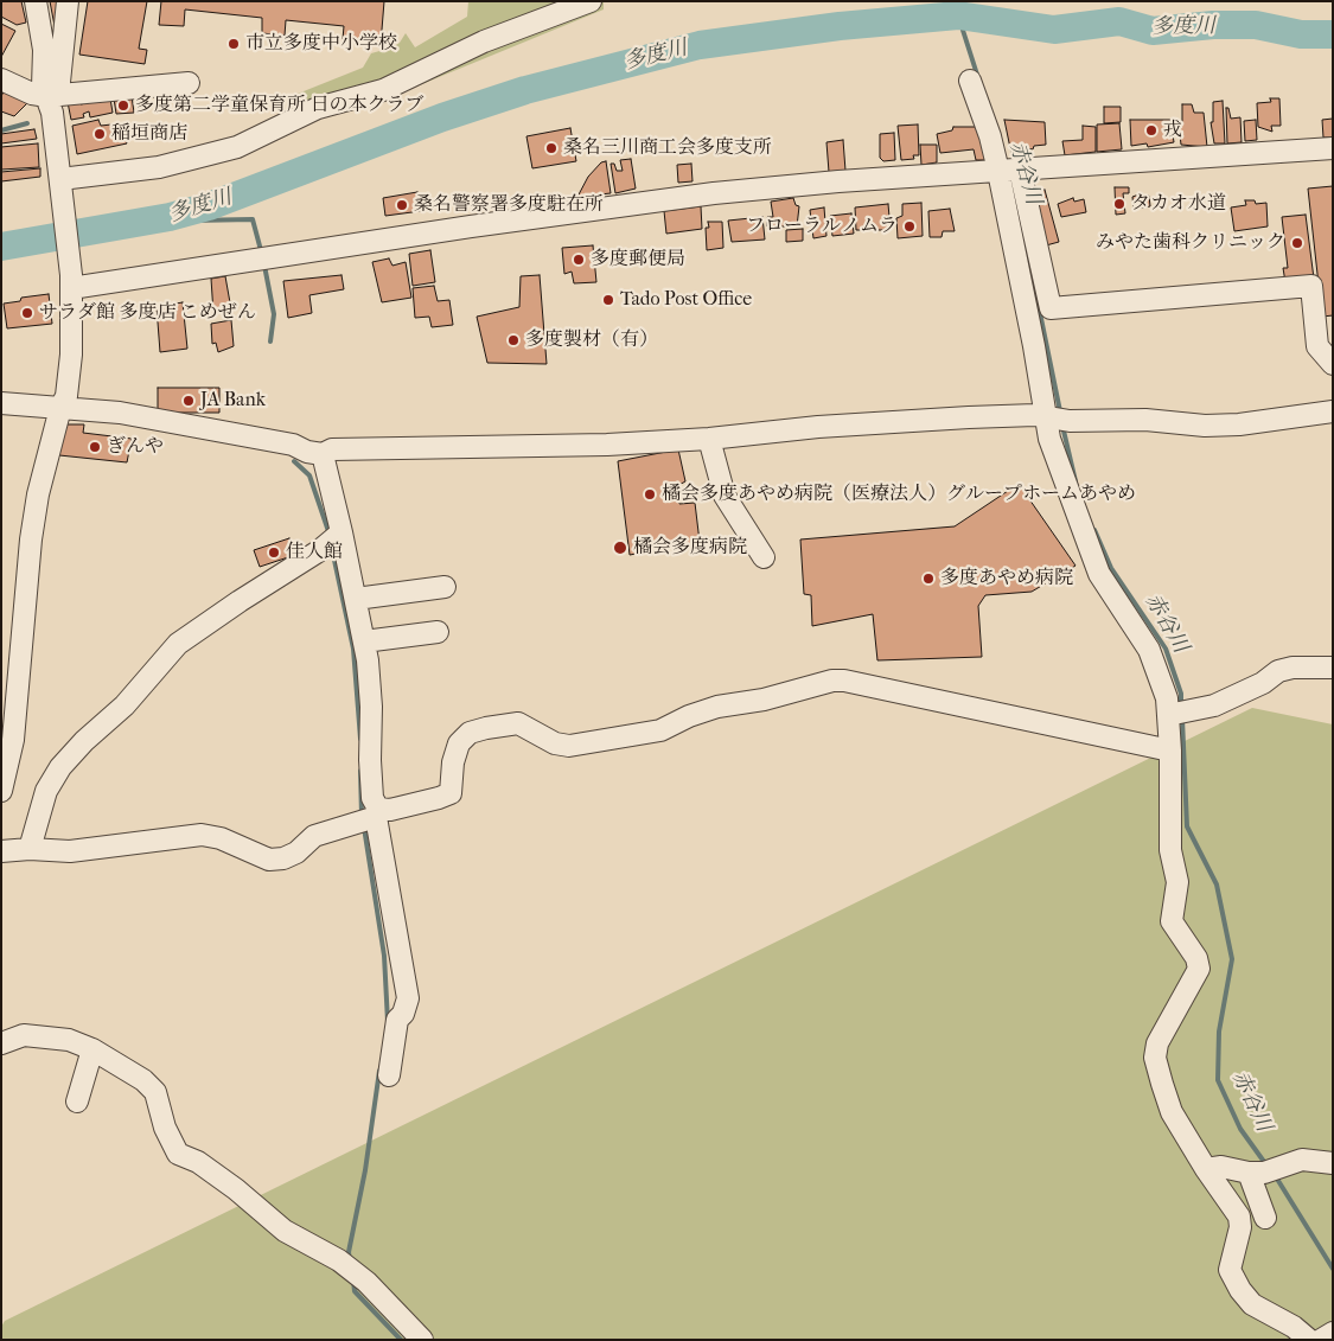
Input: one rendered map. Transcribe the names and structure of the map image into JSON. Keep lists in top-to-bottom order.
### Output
{
  "water": ["多度川", "赤谷川"],
  "places": [
    "市立多度中小学校",
    "多度第二学童保育所 日の本クラブ",
    "戎",
    "稲垣商店",
    "桑名三川商工会多度支所",
    "タカオ水道",
    "桑名警察署多度駐在所",
    "フローラルノムラ",
    "みやた歯科クリニック",
    "多度郵便局",
    "Tado Post Office",
    "サラダ館 多度店 こめぜん",
    "多度製材（有）",
    "JA Bank",
    "ぎんや",
    "橘会多度あやめ病院（医療法人）グループホームあやめ",
    "橘会多度病院",
    "佳人館",
    "多度あやめ病院"
  ]
}
